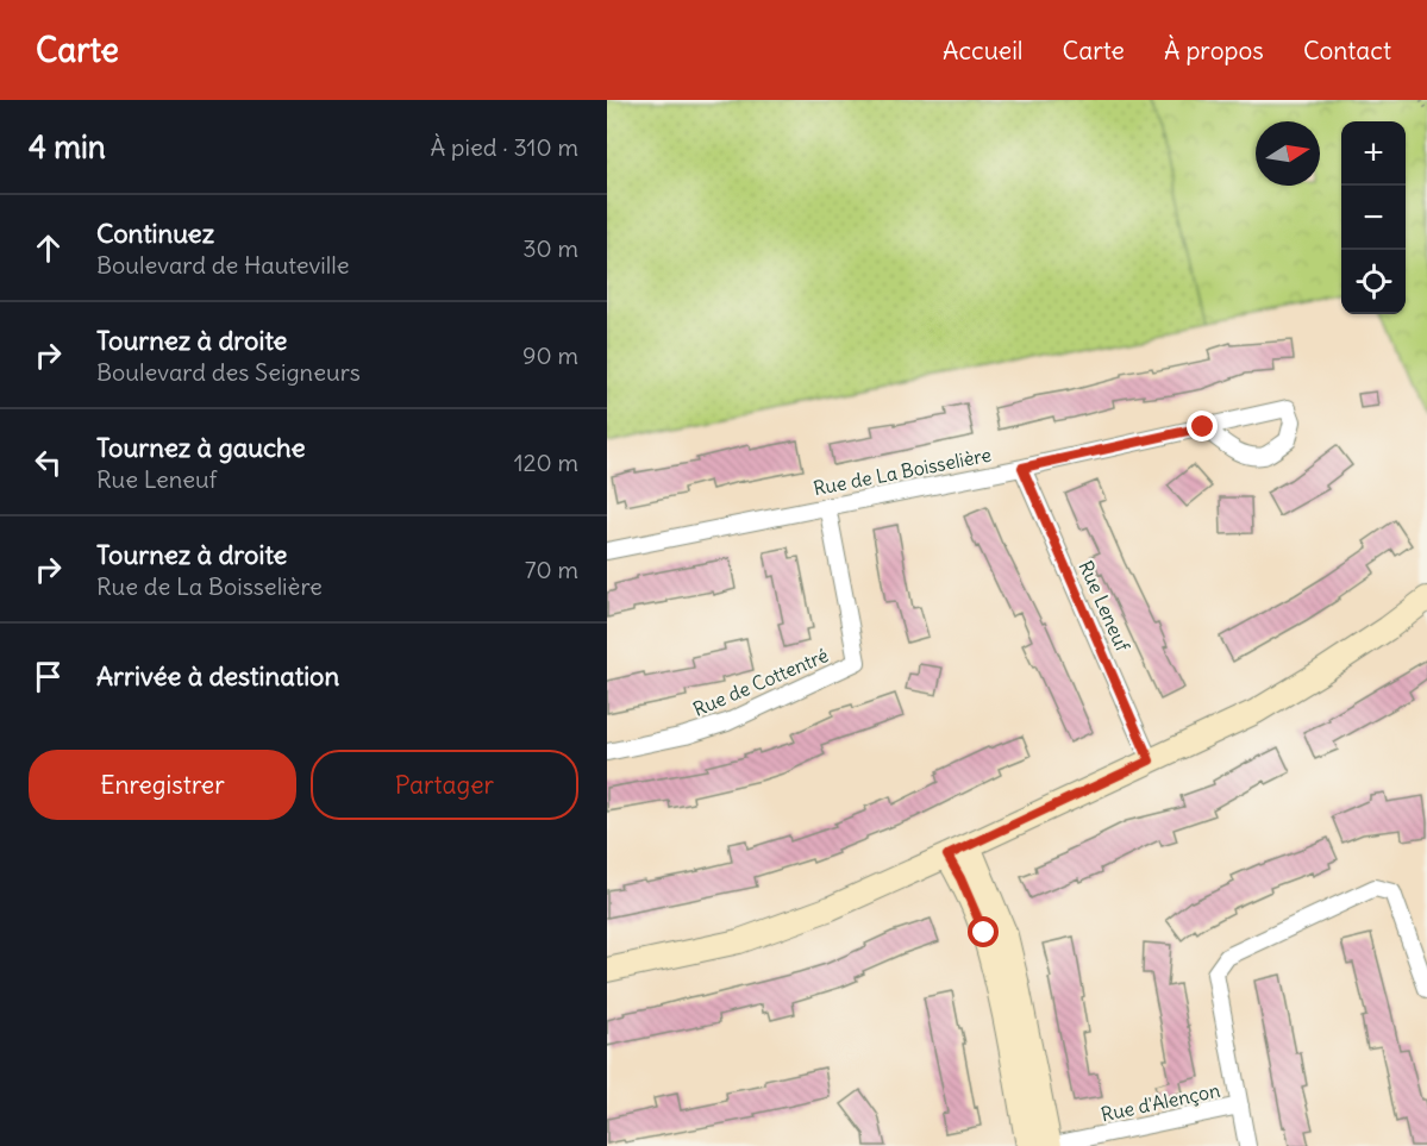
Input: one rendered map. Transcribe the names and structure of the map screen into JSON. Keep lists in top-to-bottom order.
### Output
{
  "streets": {
    "street": [
      "Rue de La Boisselière",
      "Rue Leneuf",
      "Rue de Cottentré",
      "Rue d'Alençon"
    ]
  },
  "crossings": [
    ["Rue de La Boisselière", "Rue Leneuf"],
    ["Rue de La Boisselière", "Rue de Cottentré"]
  ],
  "north": "right",
  "page": {
    "header": "Carte",
    "nav": [
      "Accueil",
      "Carte",
      "À propos",
      "Contact"
    ],
    "heading": ["4 min", "À pied · 310 m"],
    "map_buttons": ["+", "−"],
    "list": [
      ["Continuez", "Boulevard de Hauteville", "30 m"],
      ["Tournez à droite", "Boulevard des Seigneurs", "90 m"],
      ["Tournez à gauche", "Rue Leneuf", "120 m"],
      ["Tournez à droite", "Rue de La Boisselière", "70 m"],
      "Arrivée à destination"
    ],
    "buttons": ["Enregistrer", "Partager"]
  }
}
